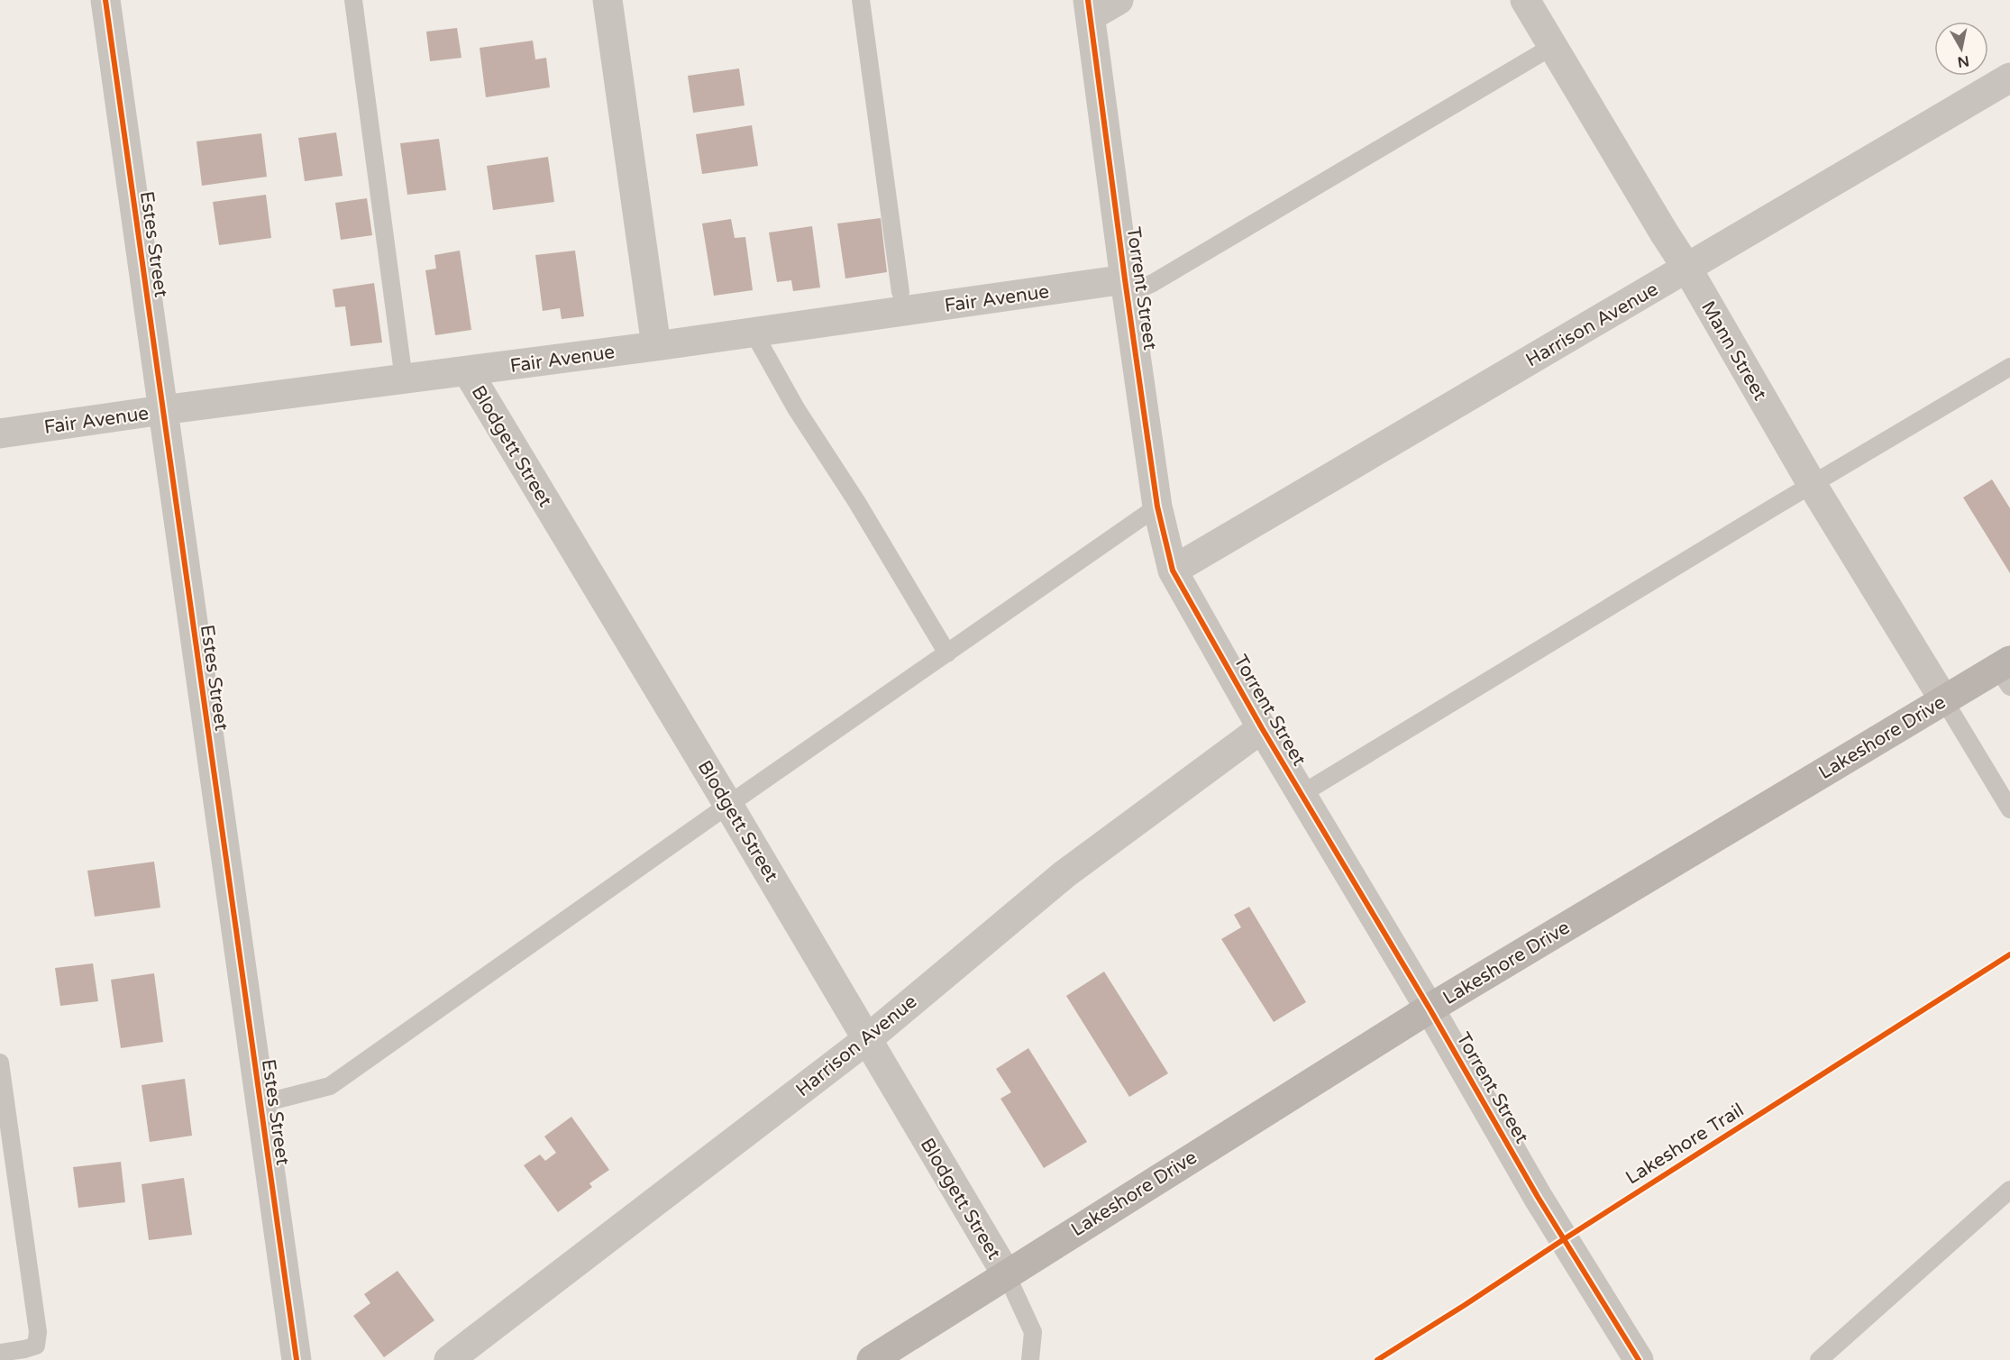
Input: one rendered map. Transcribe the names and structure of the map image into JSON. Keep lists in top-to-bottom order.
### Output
{
  "streets": {
    "main road": ["Lakeshore Drive"],
    "street": [
      "Estes Street",
      "Torrent Street",
      "Fair Avenue",
      "Harrison Avenue",
      "Mann Street",
      "Blodgett Street"
    ],
    "cycle path": ["Lakeshore Trail"]
  },
  "crossings": [
    ["Estes Street", "Fair Avenue"],
    ["Torrent Street", "Fair Avenue"],
    ["Torrent Street", "Harrison Avenue"],
    ["Torrent Street", "Lakeshore Drive"],
    ["Fair Avenue", "Blodgett Street"],
    ["Harrison Avenue", "Mann Street"],
    ["Harrison Avenue", "Blodgett Street"],
    ["Mann Street", "Lakeshore Drive"],
    ["Blodgett Street", "Lakeshore Drive"]
  ],
  "north": "bottom"
}
